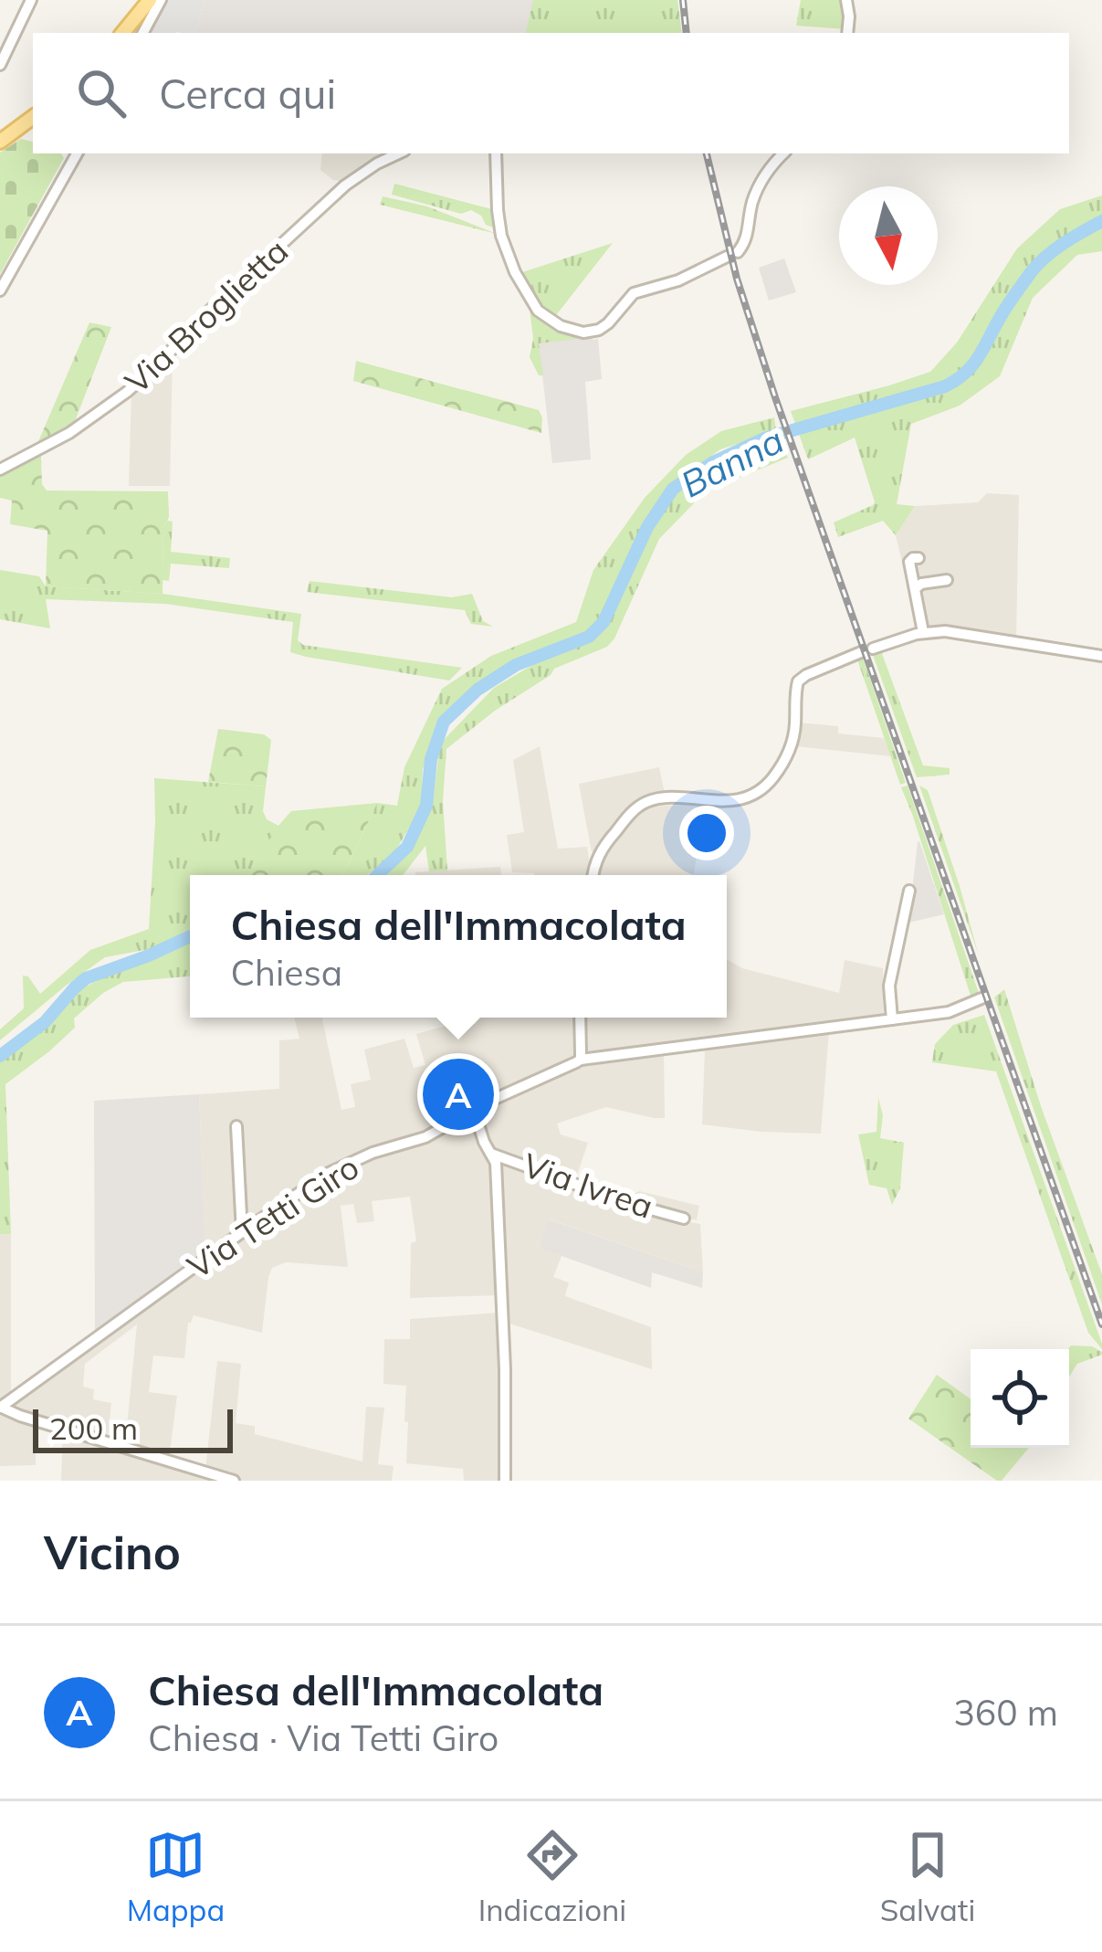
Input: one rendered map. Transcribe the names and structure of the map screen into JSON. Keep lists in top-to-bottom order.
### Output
{
  "streets": {
    "street": ["Via Broglietta", "Via Ivrea", "Via Tetti Giro"]
  },
  "water": ["Banna"],
  "scale_bar": "200 m",
  "north": "bottom",
  "page": {
    "search": "Cerca qui",
    "popup": ["Chiesa dell'Immacolata", "Chiesa"],
    "pins": "A",
    "scale": "200 m",
    "heading": "Vicino",
    "list": [
      {
        "mark": "A",
        "name": "Chiesa dell'Immacolata",
        "note": "Chiesa · Via Tetti Giro",
        "value": "360 m"
      }
    ],
    "nav": ["Mappa", "Indicazioni", "Salvati"]
  }
}
